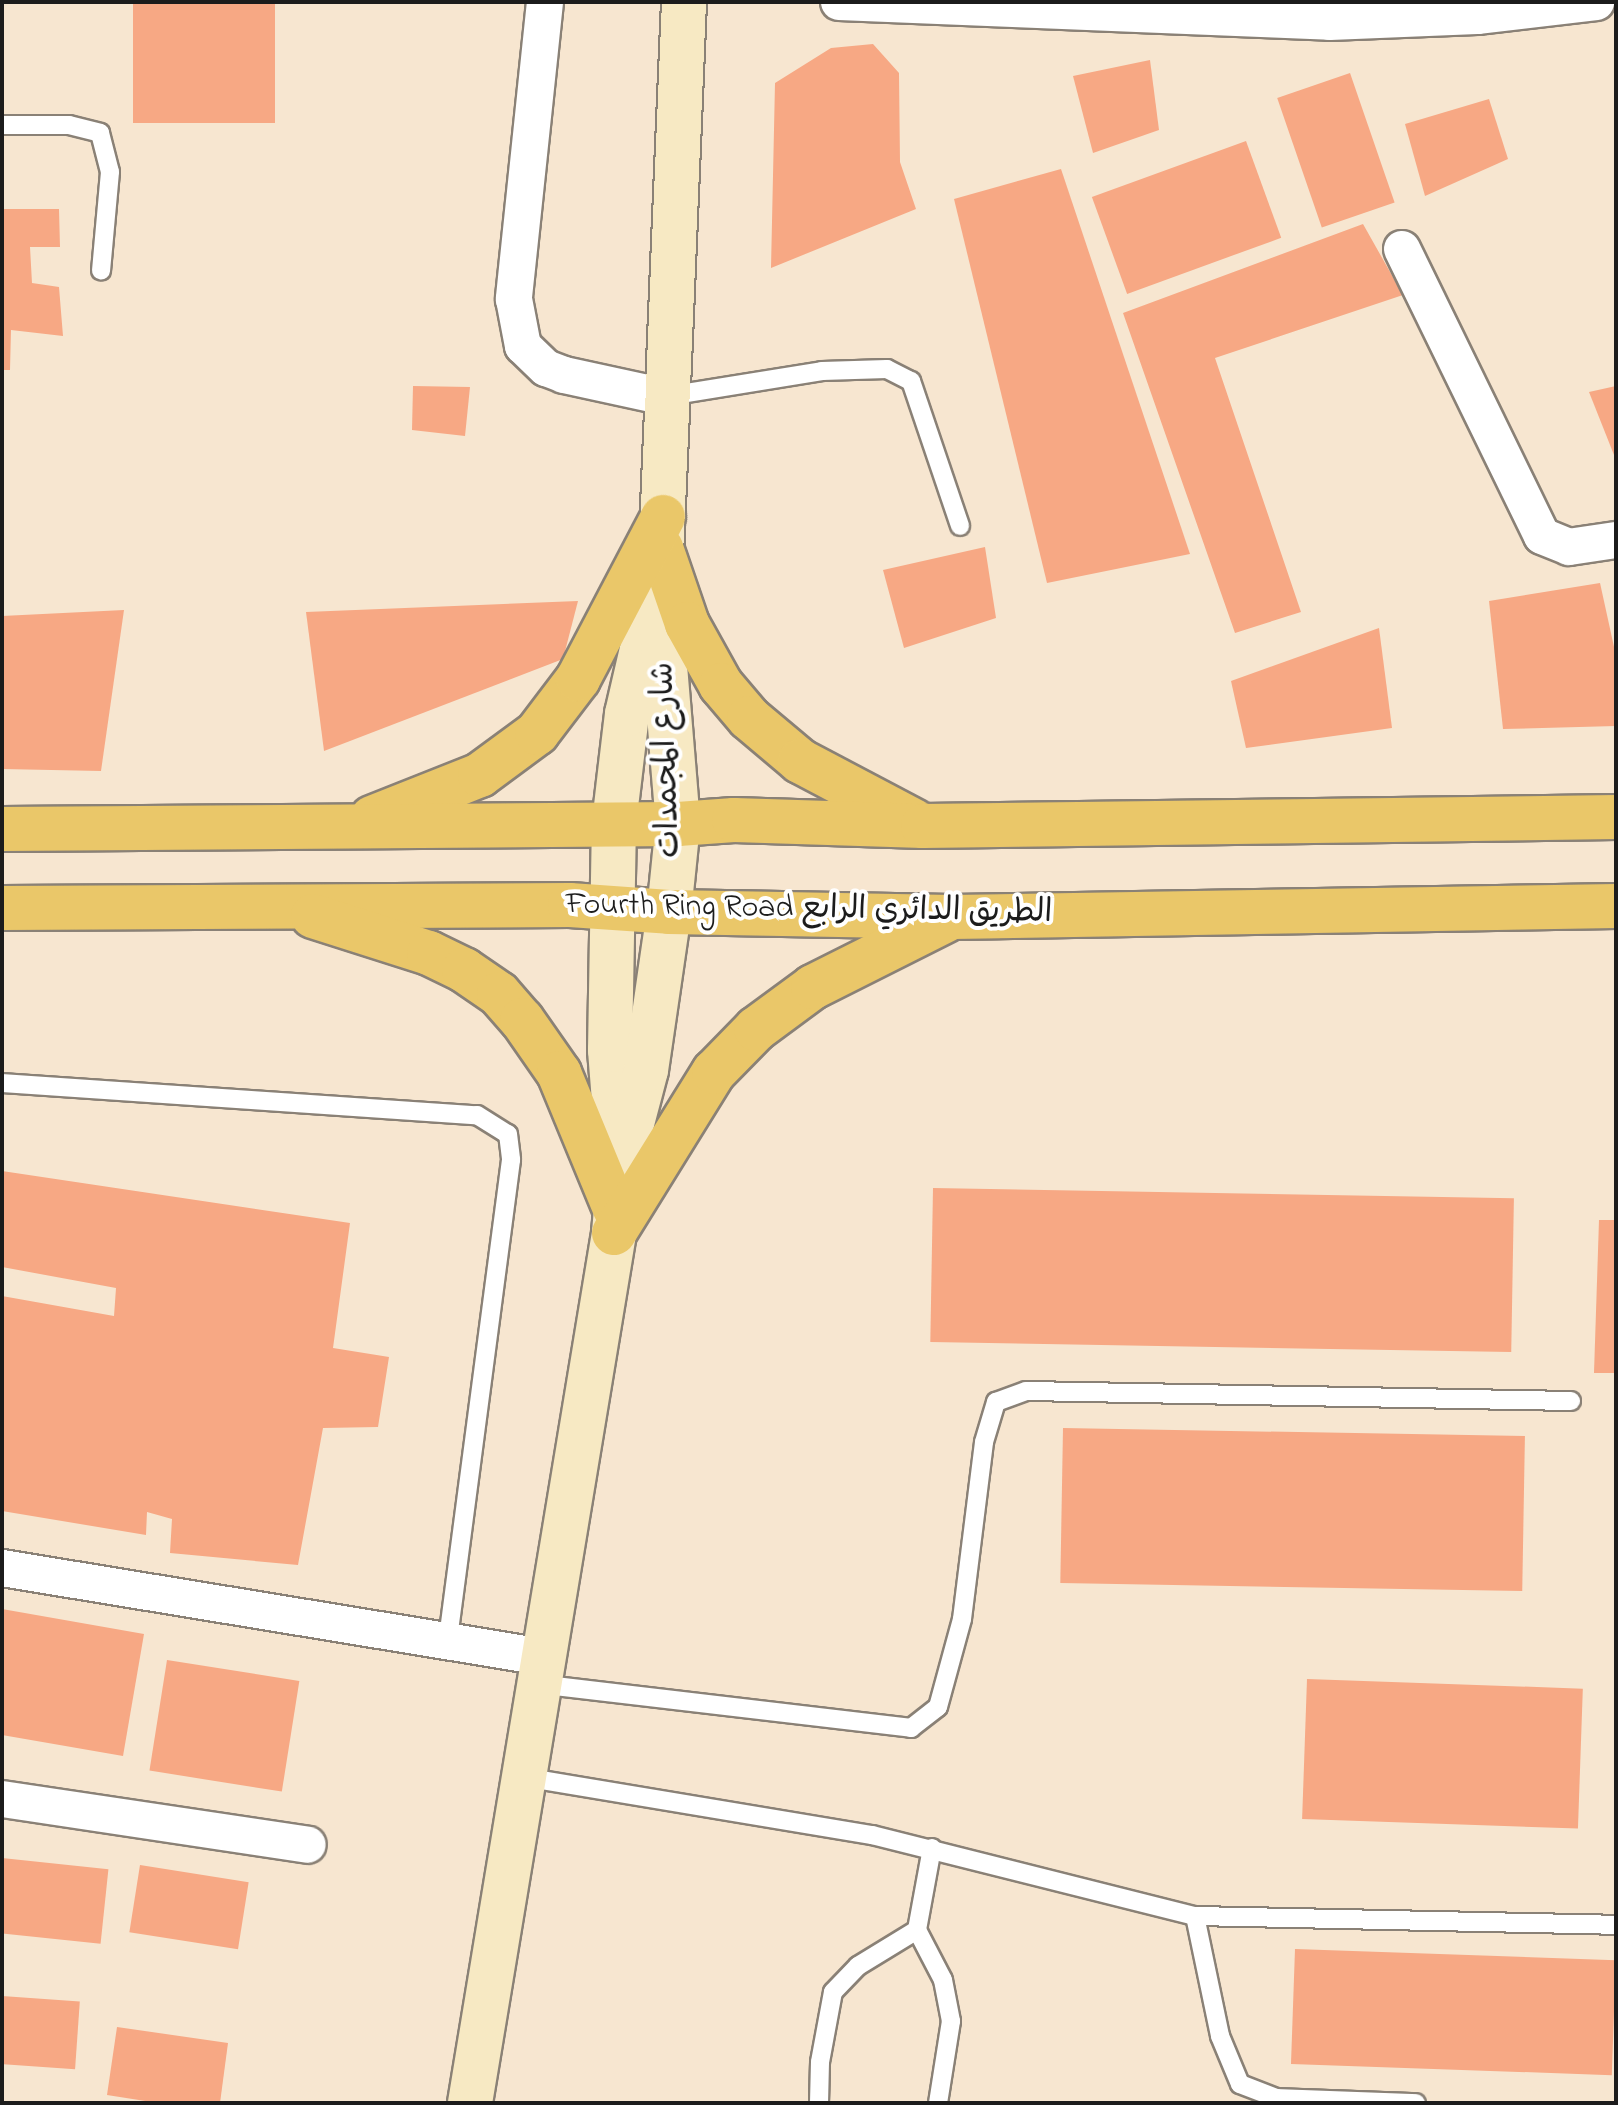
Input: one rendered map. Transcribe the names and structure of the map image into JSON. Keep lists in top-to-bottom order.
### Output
{
  "streets": {
    "main road": ["شارع المجمدات", "Fourth Ring Road الطريق الدائري الرابع"]
  },
  "crossings": [
    ["شارع المجمدات", "Fourth Ring Road الطريق الدائري الرابع"]
  ]
}
